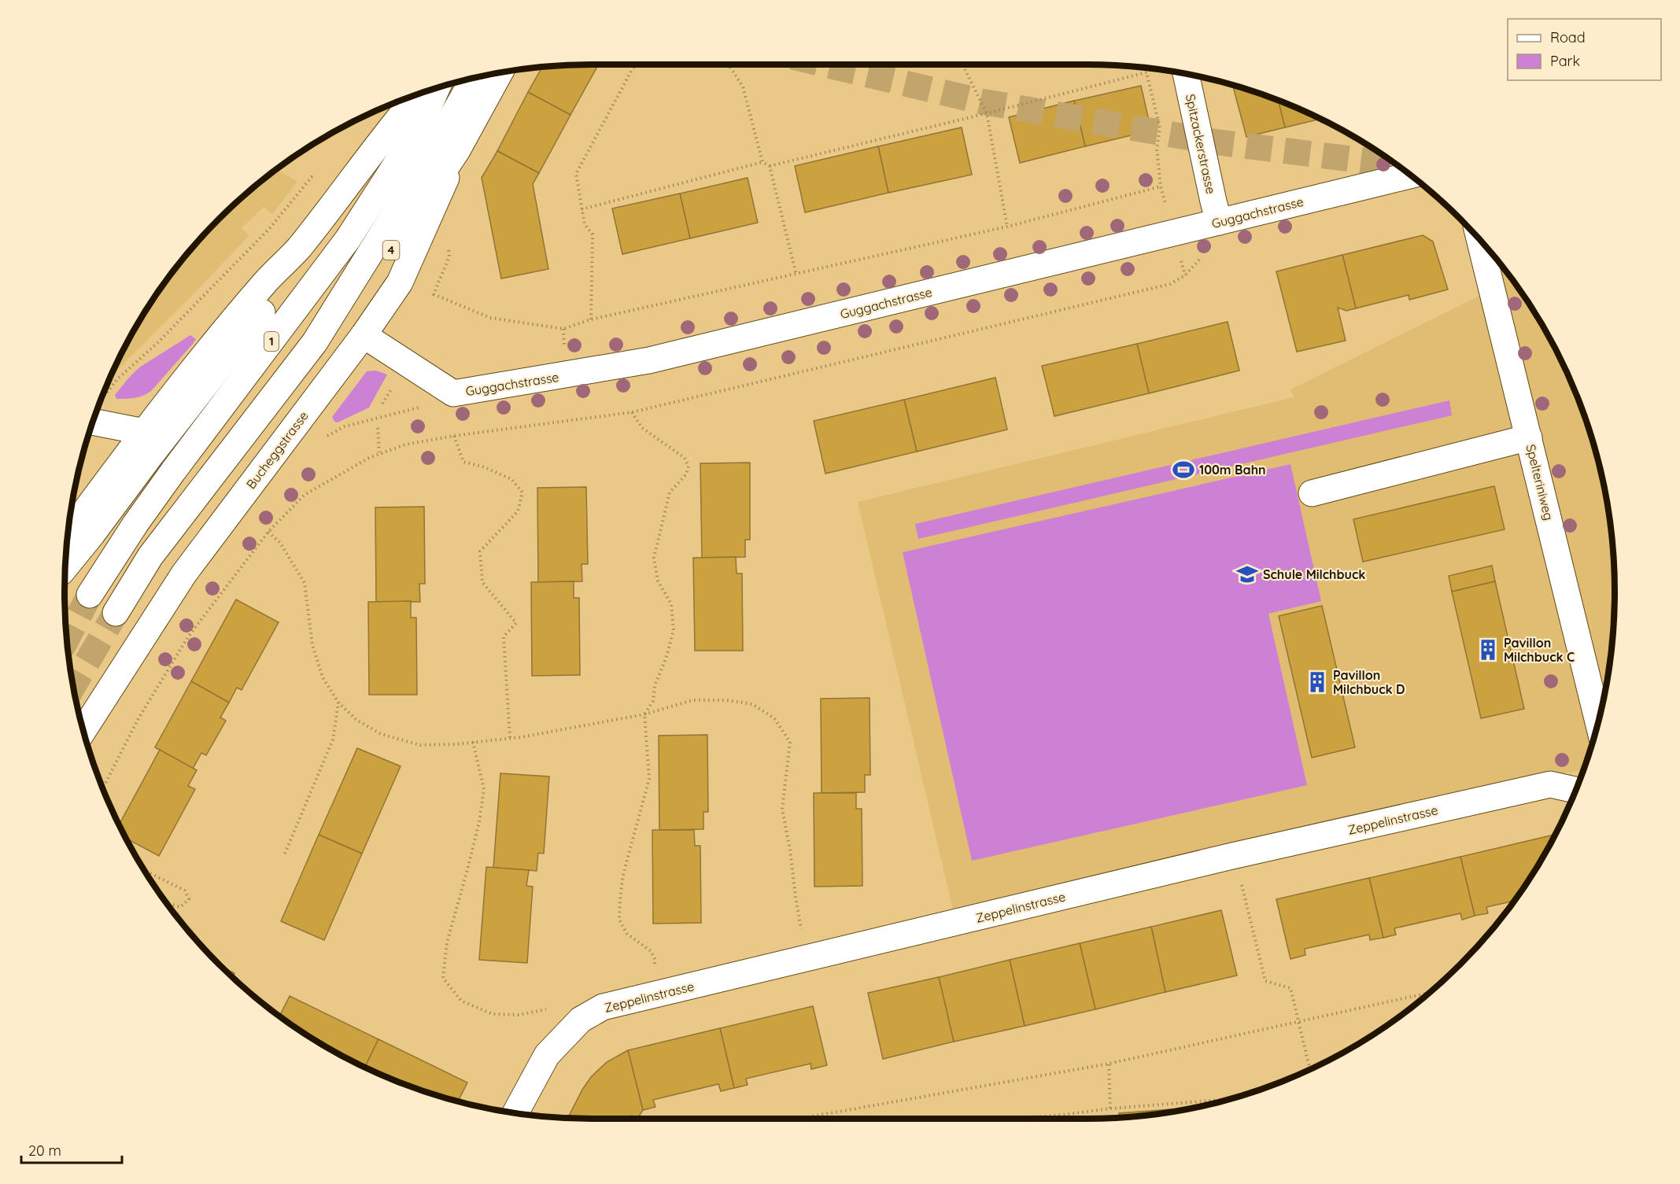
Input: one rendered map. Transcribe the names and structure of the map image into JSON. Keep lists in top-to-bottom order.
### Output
{
  "streets": {
    "street": [
      "Spitzackerstrasse",
      "Guggachstrasse",
      "4",
      "1",
      "Bucheggstrasse",
      "Spelteriniweg",
      "Zeppelinstrasse"
    ]
  },
  "crossings": [
    ["Spitzackerstrasse", "Guggachstrasse"],
    ["Guggachstrasse", "Bucheggstrasse"],
    ["4", "Bucheggstrasse"]
  ],
  "places": {
    "sports": ["100m Bahn"],
    "school or university": ["Schule Milchbuck"],
    "building": ["Pavillon Milchbuck C", "Pavillon Milchbuck D"]
  },
  "legend": ["Road", "Park"],
  "scale_bar": "20 m"
}
